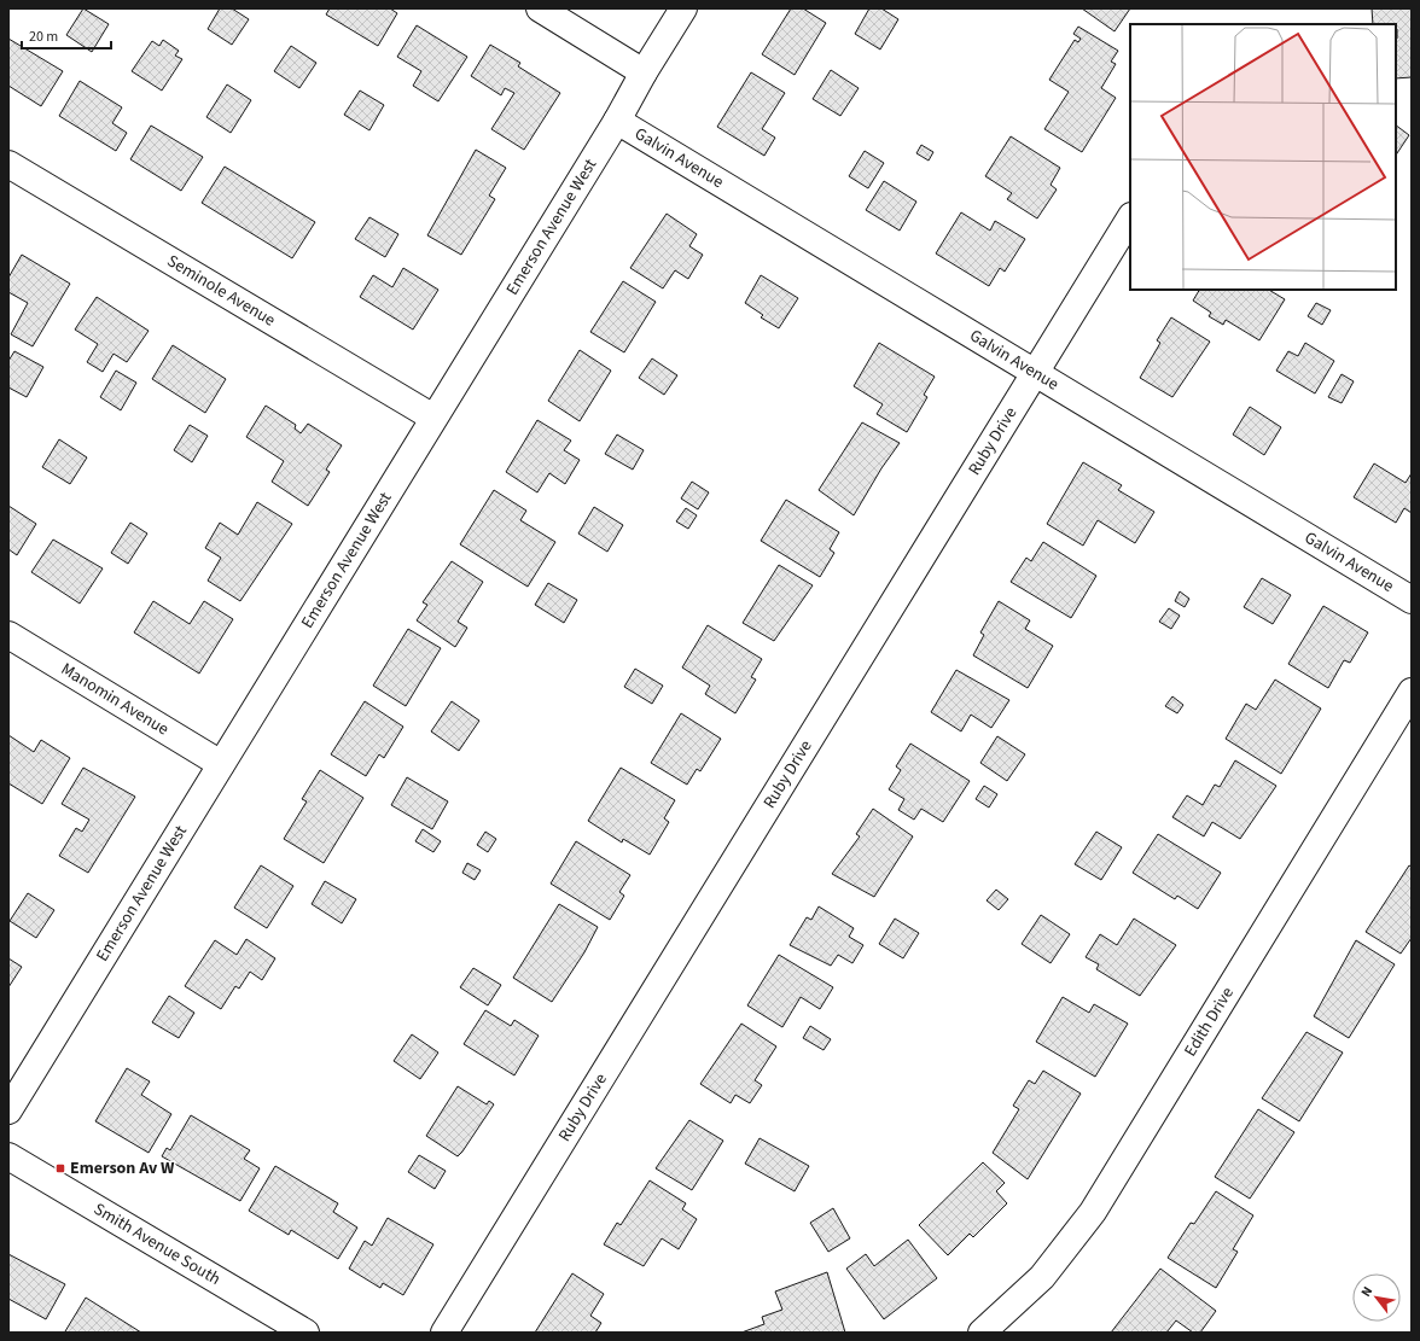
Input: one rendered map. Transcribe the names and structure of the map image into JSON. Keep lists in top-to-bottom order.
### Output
{
  "streets": {
    "street": [
      "Galvin Avenue",
      "Emerson Avenue West",
      "Seminole Avenue",
      "Ruby Drive",
      "Manomin Avenue",
      "Edith Drive",
      "Smith Avenue South"
    ]
  },
  "crossings": [
    ["Galvin Avenue", "Emerson Avenue West"],
    ["Galvin Avenue", "Ruby Drive"],
    ["Emerson Avenue West", "Seminole Avenue"],
    ["Emerson Avenue West", "Manomin Avenue"]
  ],
  "places": {
    "transit": ["Emerson Av W"]
  },
  "scale_bar": "20 m",
  "north": "top left"
}
